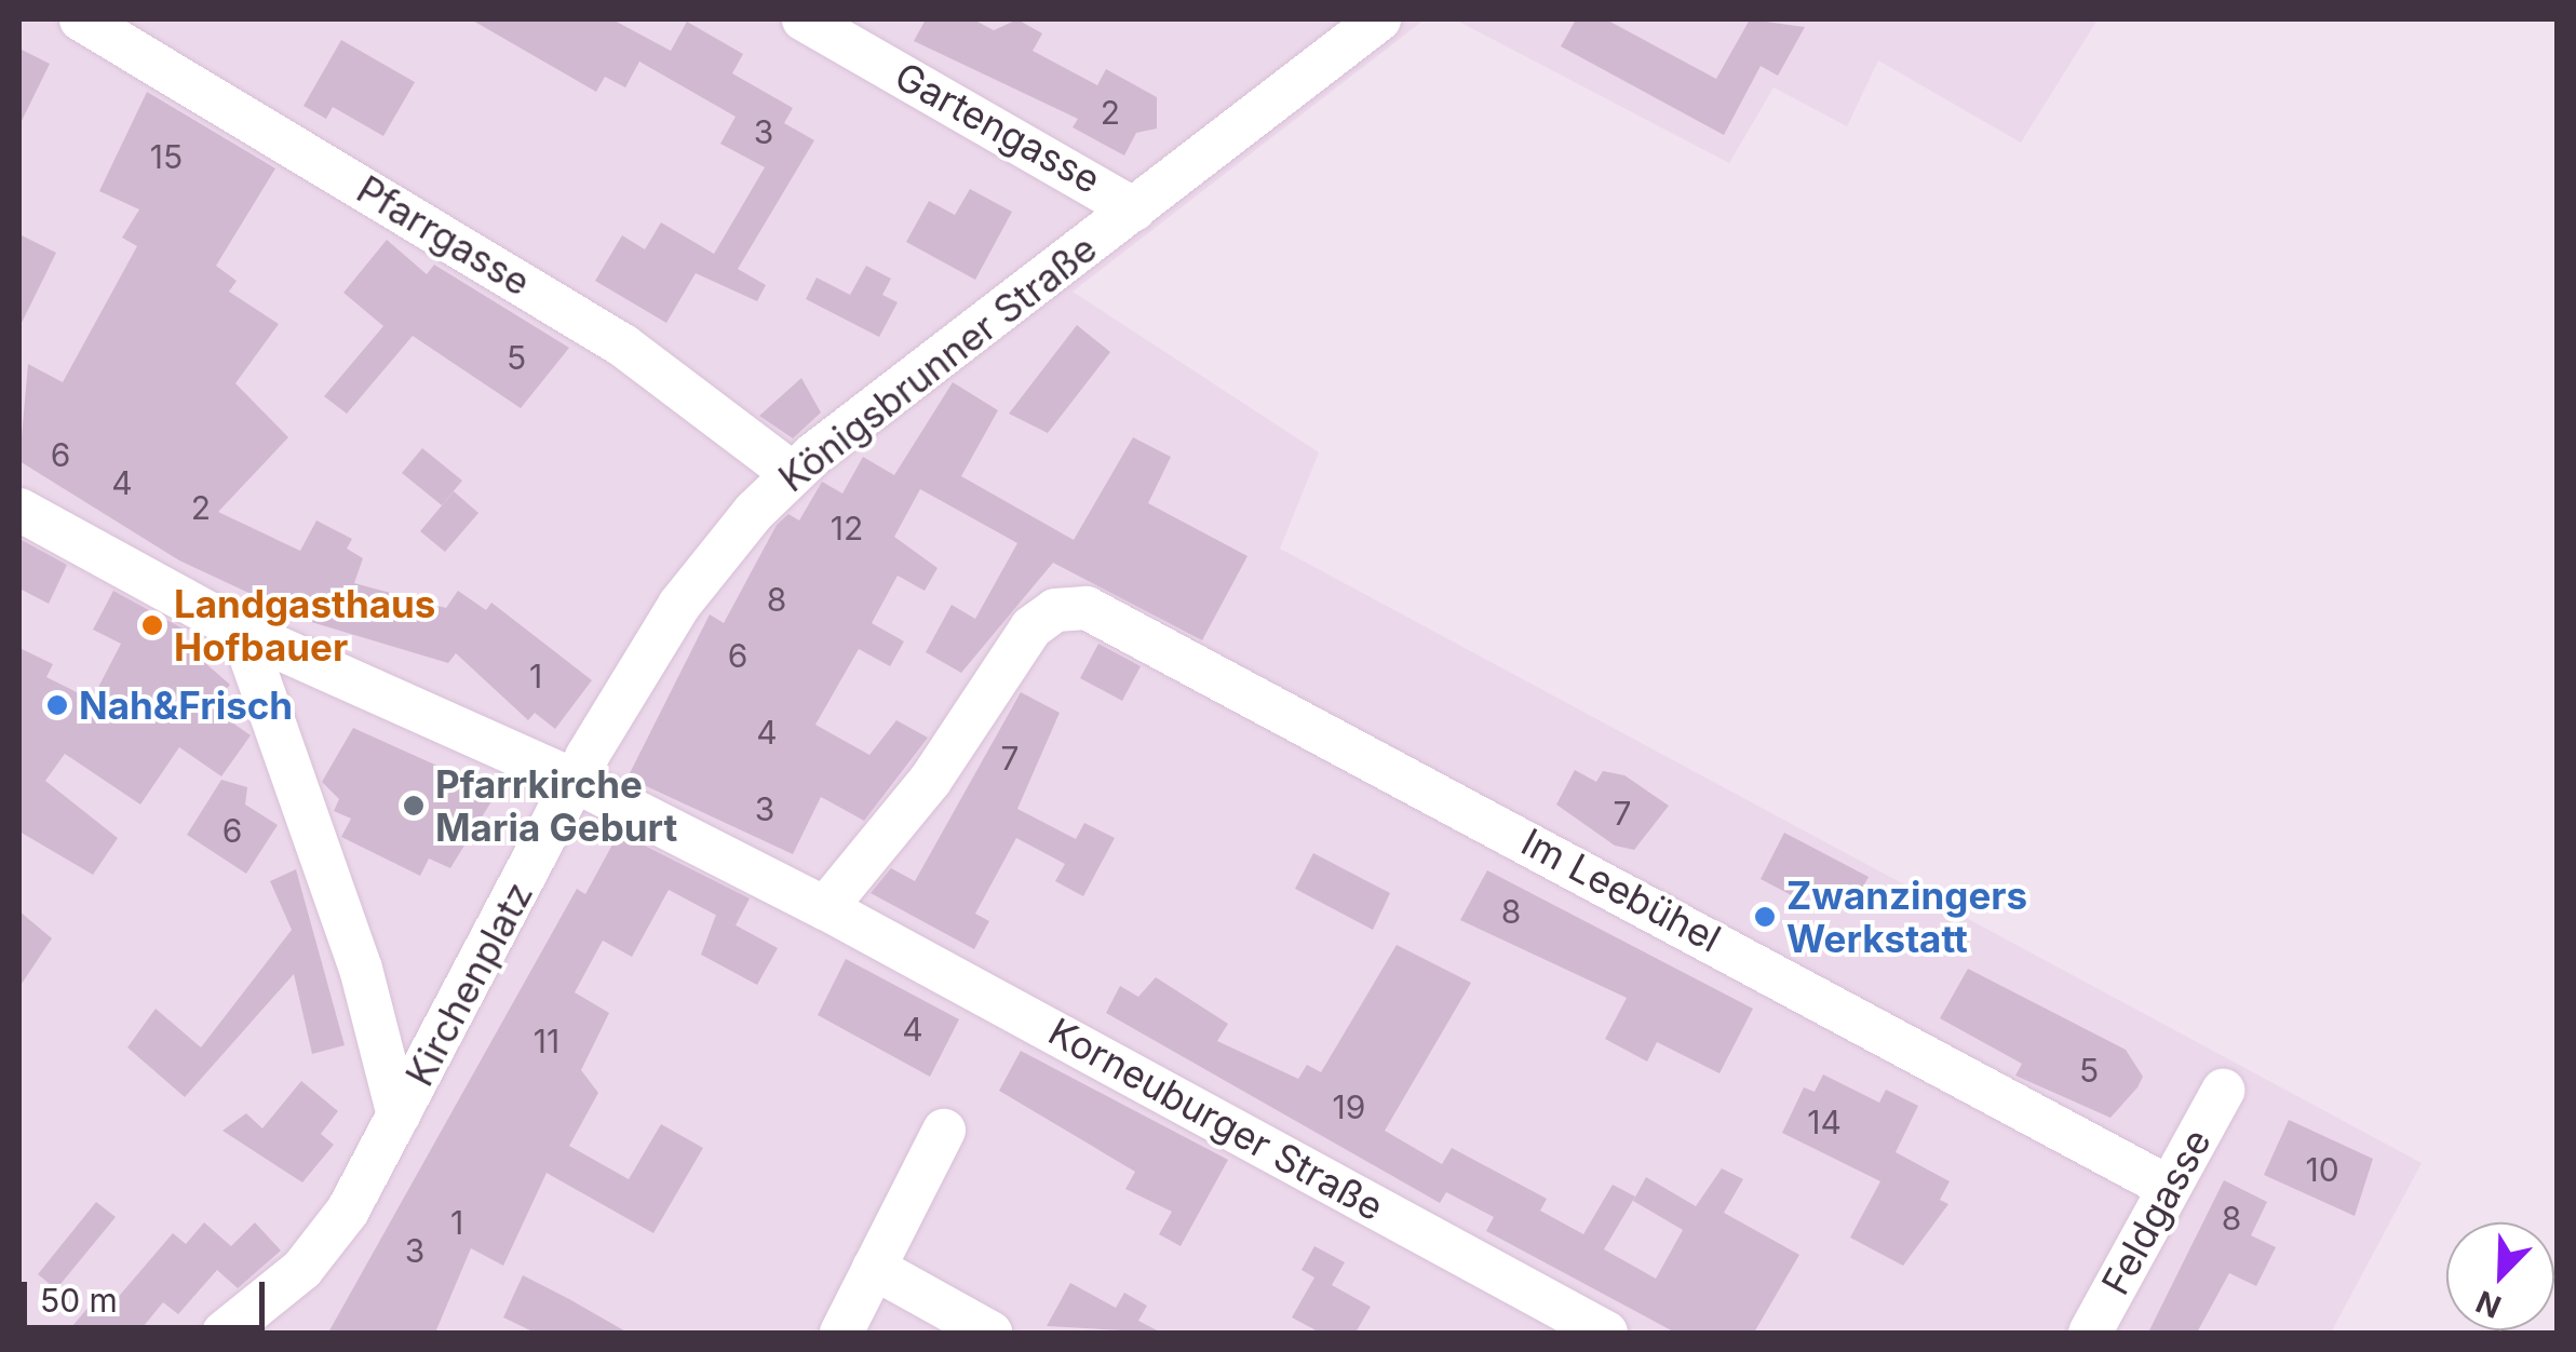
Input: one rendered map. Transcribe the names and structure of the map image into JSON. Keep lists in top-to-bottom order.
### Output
{
  "streets": {
    "street": [
      "Gartengasse",
      "Pfarrgasse",
      "Königsbrunner Straße",
      "Im Leebühel",
      "Kirchenplatz",
      "Korneuburger Straße",
      "Feldgasse"
    ]
  },
  "crossings": [
    ["Gartengasse", "Königsbrunner Straße"],
    ["Pfarrgasse", "Königsbrunner Straße"],
    ["Königsbrunner Straße", "Kirchenplatz"],
    ["Königsbrunner Straße", "Korneuburger Straße"],
    ["Im Leebühel", "Korneuburger Straße"],
    ["Im Leebühel", "Feldgasse"],
    ["Kirchenplatz", "Korneuburger Straße"]
  ],
  "places": [
    "Landgasthaus Hofbauer",
    "Nah&Frisch",
    "Pfarrkirche Maria Geburt",
    "Zwanzingers Werkstatt"
  ],
  "house_numbers": [
    "2",
    "3",
    "15",
    "5",
    "6",
    "4",
    "2",
    "12",
    "8",
    "6",
    "1",
    "4",
    "7",
    "3",
    "7",
    "6",
    "8",
    "4",
    "11",
    "5",
    "19",
    "14",
    "10",
    "8",
    "1",
    "3"
  ],
  "scale_bar": "50 m",
  "north": "bottom left"
}
